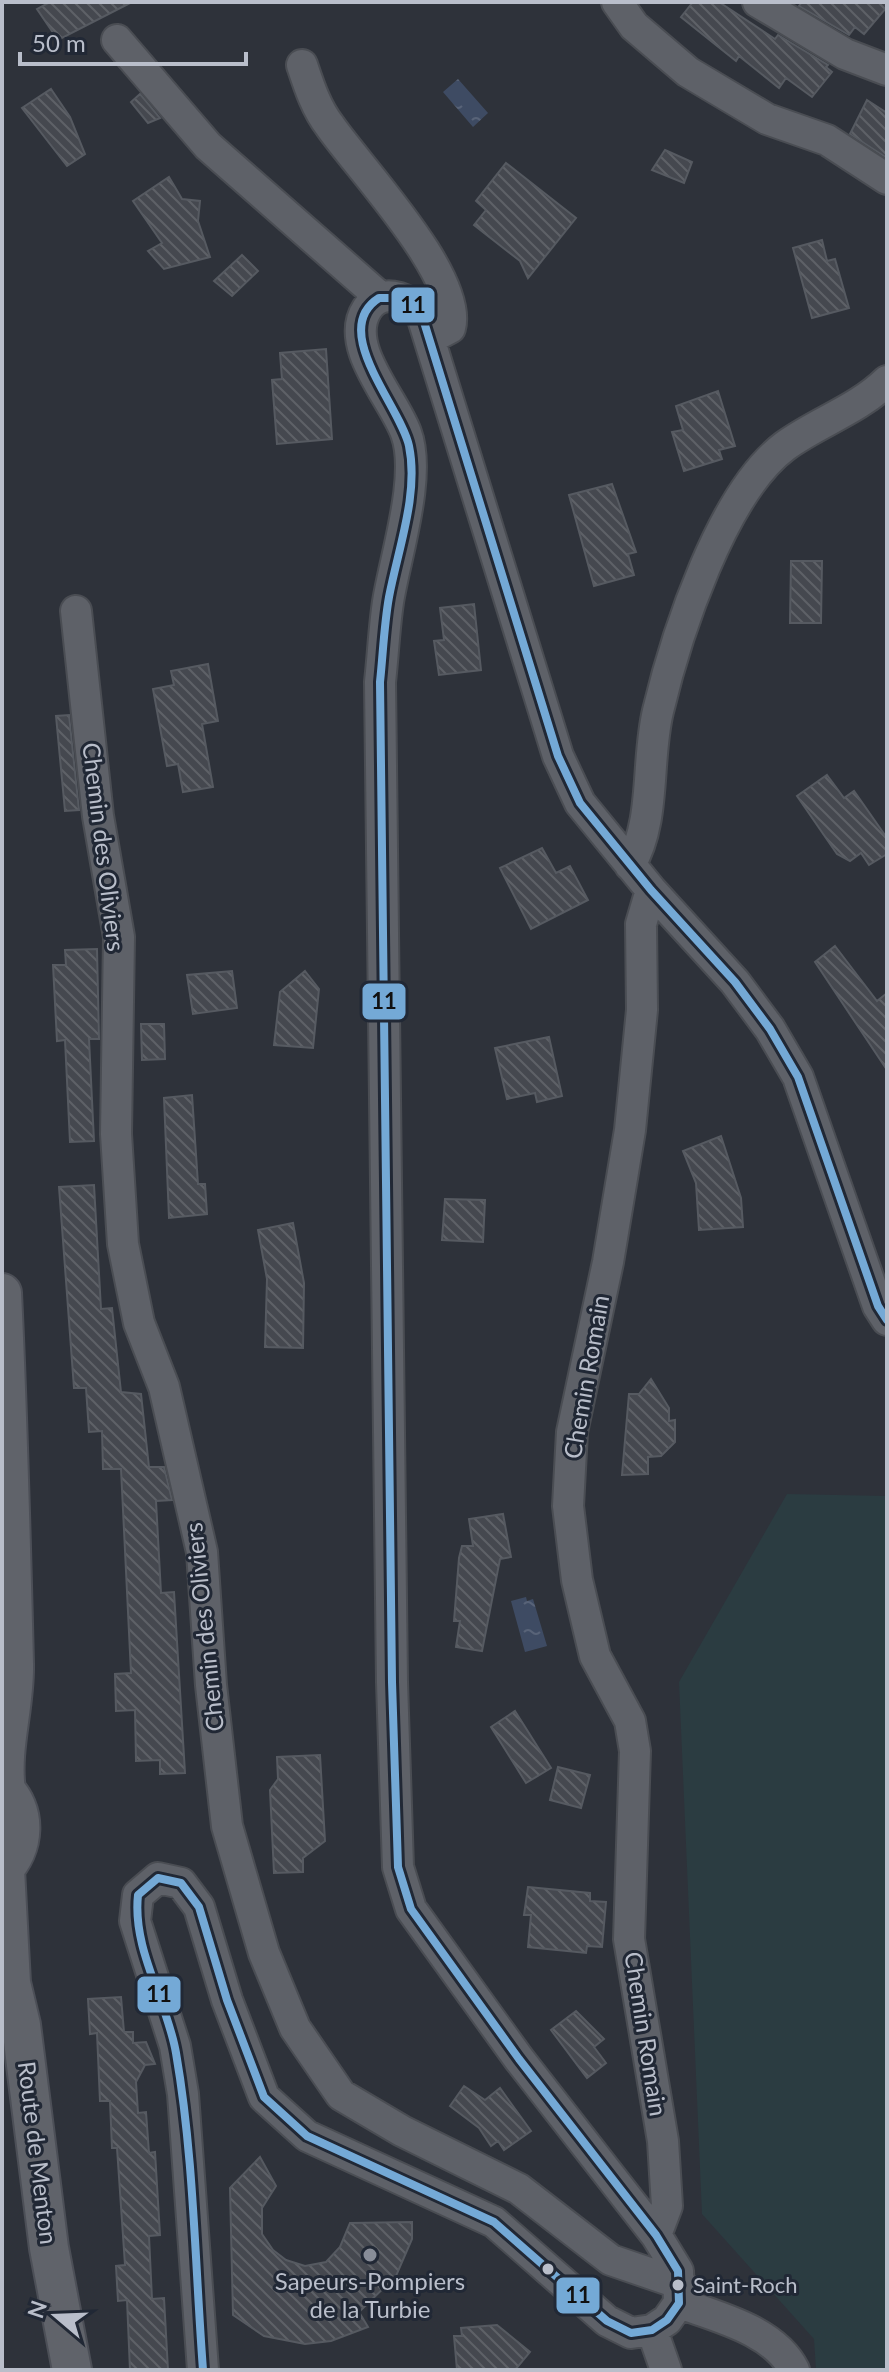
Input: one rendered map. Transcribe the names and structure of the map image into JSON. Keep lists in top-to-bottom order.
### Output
{
  "streets": {
    "main road": ["Route de Menton"],
    "street": ["Chemin des Oliviers", "Chemin Romain"]
  },
  "places": ["Sapeurs-Pompiers de la Turbie", "Saint-Roch"],
  "lines": ["transit line 11"],
  "scale_bar": "50 m",
  "north": "left"
}
